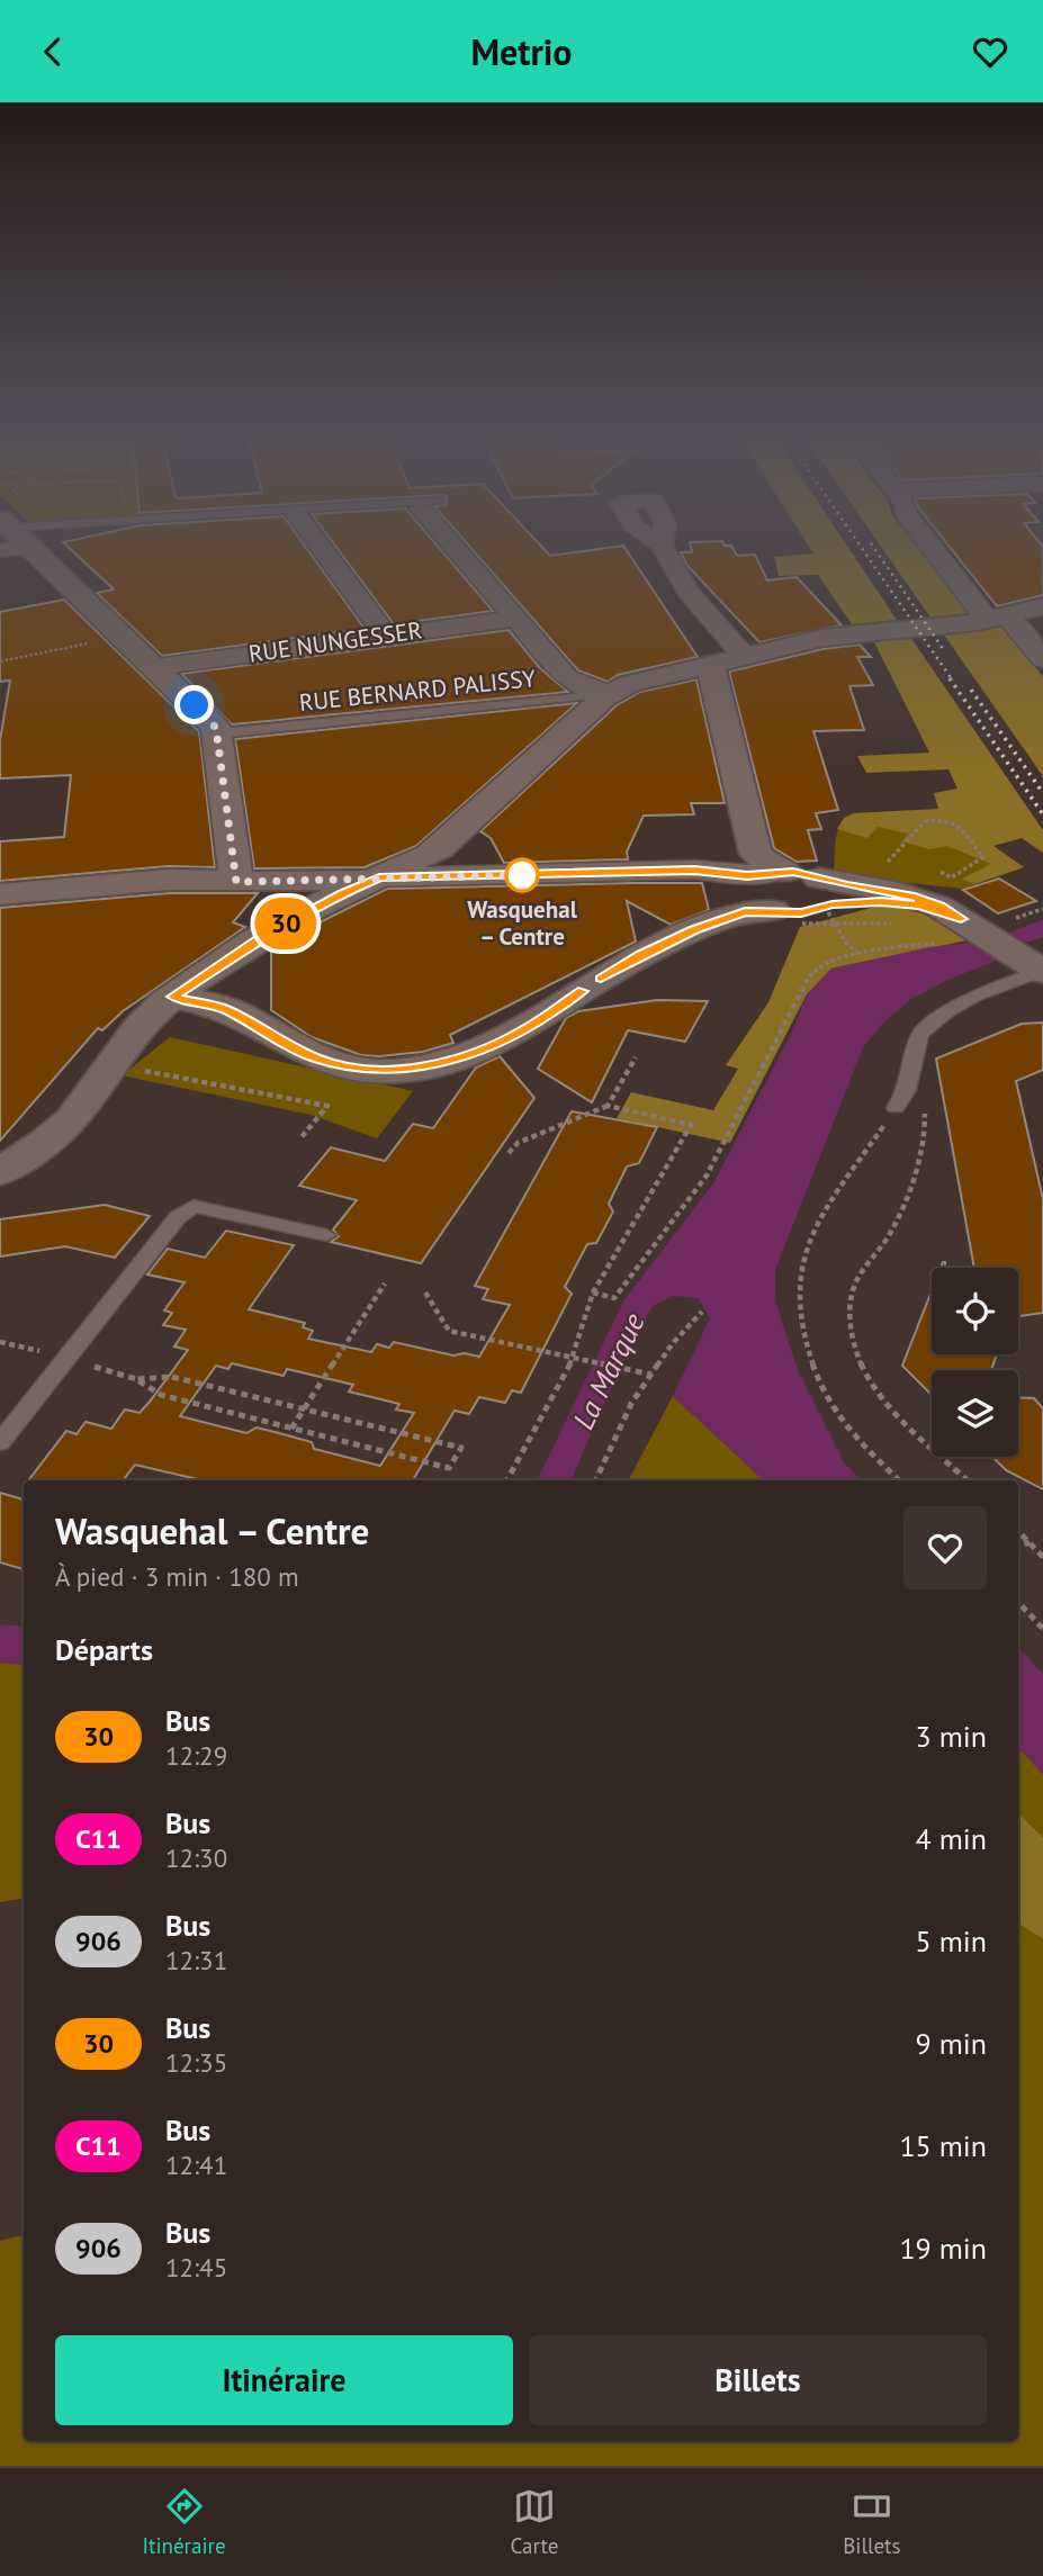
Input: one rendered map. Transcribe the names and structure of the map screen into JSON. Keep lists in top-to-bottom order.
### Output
{
  "streets": {
    "street": ["RUE NUNGESSER"],
    "lane": ["RUE BERNARD PALISSY"]
  },
  "water": ["La Marque"],
  "places": ["Wasquehal – Centre"],
  "lines": ["bus line 30"],
  "page": {
    "header": "Metrio",
    "on_map": "30",
    "heading": [
      ["Wasquehal – Centre", "À pied · 3 min · 180 m"],
      "Départs"
    ],
    "list": [
      {
        "mark": "30",
        "name": "Bus",
        "note": "12:29",
        "value": "3 min"
      },
      {
        "mark": "C11",
        "name": "Bus",
        "note": "12:30",
        "value": "4 min"
      },
      {
        "mark": "906",
        "name": "Bus",
        "note": "12:31",
        "value": "5 min"
      },
      {
        "mark": "30",
        "name": "Bus",
        "note": "12:35",
        "value": "9 min"
      },
      {
        "mark": "C11",
        "name": "Bus",
        "note": "12:41",
        "value": "15 min"
      },
      {
        "mark": "906",
        "name": "Bus",
        "note": "12:45",
        "value": "19 min"
      }
    ],
    "buttons": ["Itinéraire", "Billets"],
    "tabs": ["Itinéraire", "Carte", "Billets"]
  }
}
